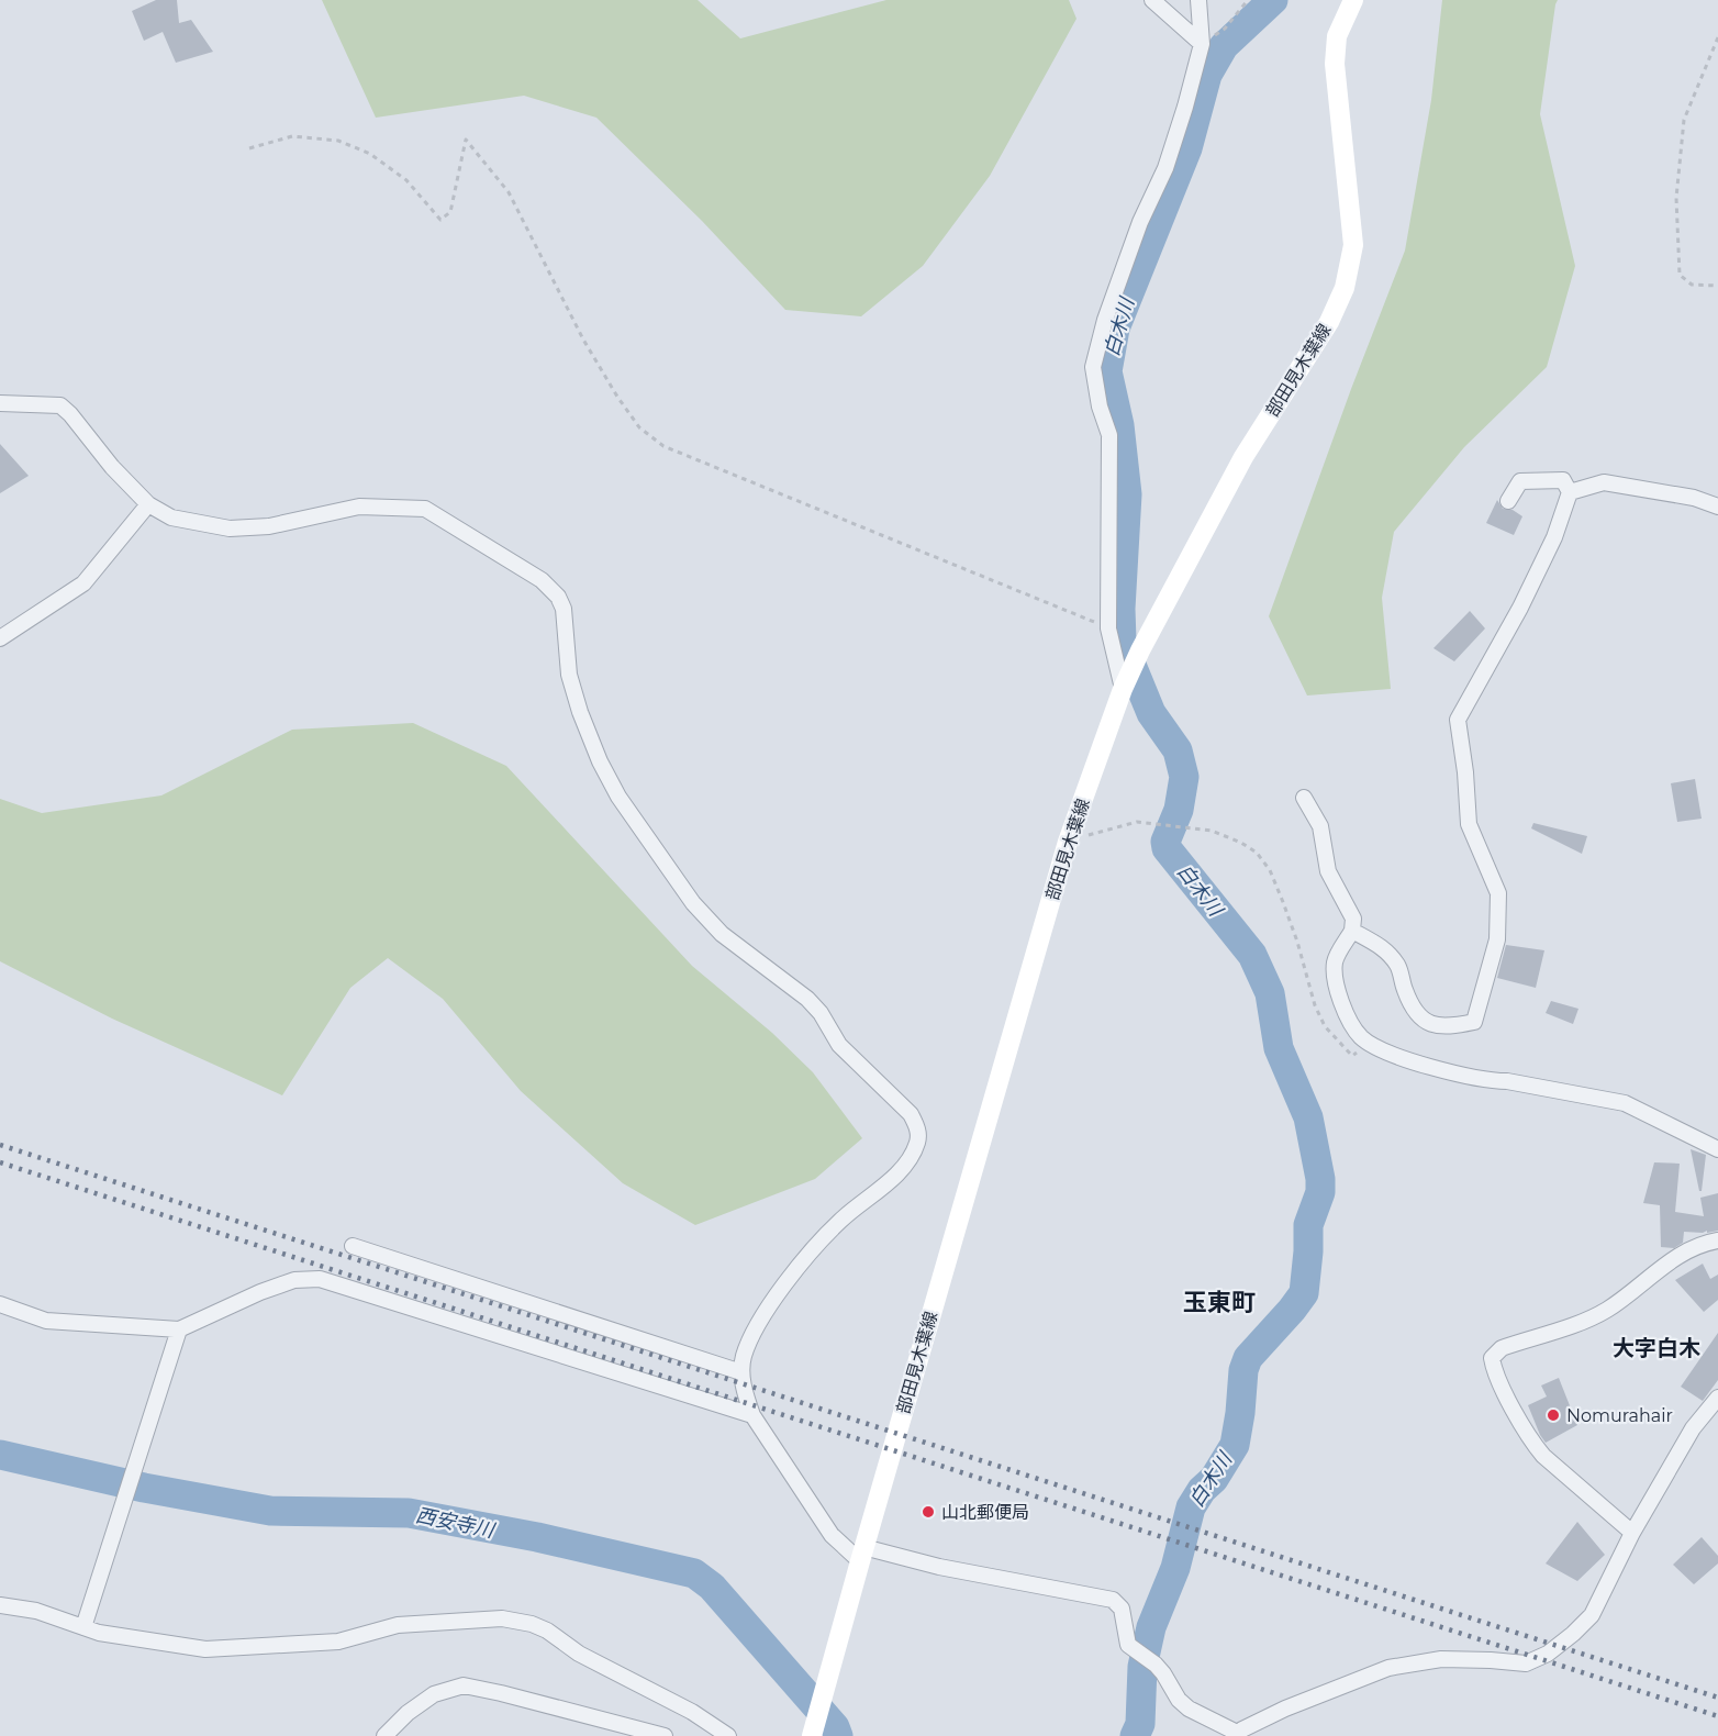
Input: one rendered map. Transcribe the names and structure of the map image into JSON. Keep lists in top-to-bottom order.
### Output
{
  "streets": {
    "main road": ["部田見木葉線"]
  },
  "districts": ["玉東町", "大字白木"],
  "water": ["白木川", "西安寺川"],
  "places": ["Nomurahair", "山北郵便局"]
}
